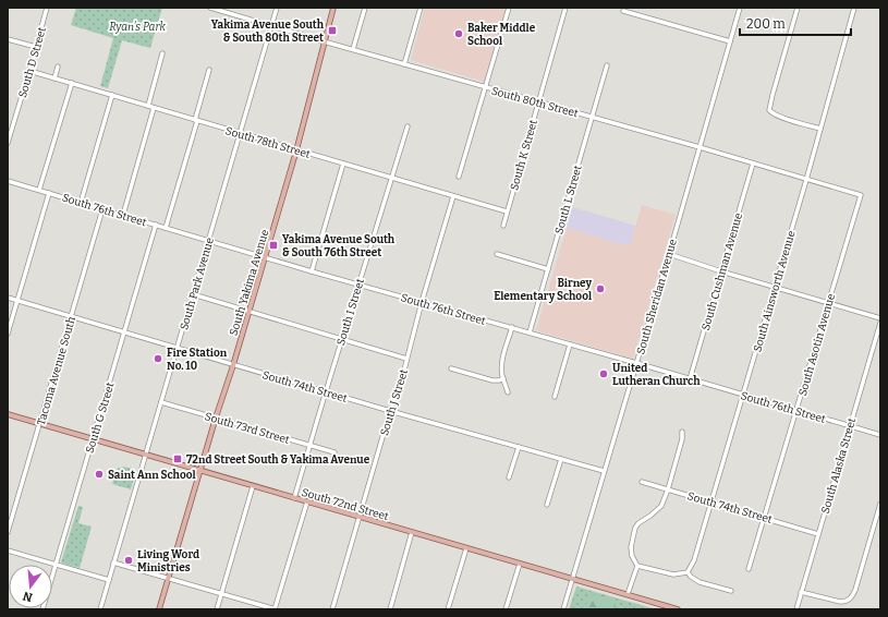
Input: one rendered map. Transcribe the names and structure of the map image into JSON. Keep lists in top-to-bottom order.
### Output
{
  "streets": {
    "main road": ["South Yakima Avenue", "South 72nd Street"],
    "street": [
      "South D Street",
      "South 80th Street",
      "South 78th Street",
      "South K Street",
      "South L Street",
      "South 76th Street",
      "South Cushman Avenue",
      "South Park Avenue",
      "South Ainsworth Avenue",
      "South Sheridan Avenue",
      "South I Street",
      "South Asotin Avenue",
      "Tacoma Avenue South",
      "South 74th Street",
      "South J Street",
      "South G Street",
      "South 73rd Street",
      "South Alaska Street"
    ]
  },
  "crossings": [
    ["South D Street", "South 78th Street"],
    ["South 80th Street", "South K Street"],
    ["South 80th Street", "South L Street"],
    ["South 80th Street", "South Cushman Avenue"],
    ["South 80th Street", "South Yakima Avenue"],
    ["South 80th Street", "South Park Avenue"],
    ["South 80th Street", "South Ainsworth Avenue"],
    ["South 80th Street", "South Sheridan Avenue"],
    ["South 80th Street", "South Asotin Avenue"],
    ["South 78th Street", "South K Street"],
    ["South 78th Street", "South Yakima Avenue"],
    ["South 78th Street", "South Park Avenue"],
    ["South 78th Street", "South I Street"],
    ["South 78th Street", "South J Street"],
    ["South L Street", "South 76th Street"],
    ["South 76th Street", "South Cushman Avenue"],
    ["South 76th Street", "South Yakima Avenue"],
    ["South 76th Street", "South Park Avenue"],
    ["South 76th Street", "South Ainsworth Avenue"],
    ["South 76th Street", "South Sheridan Avenue"],
    ["South 76th Street", "South I Street"],
    ["South 76th Street", "South Asotin Avenue"],
    ["South 76th Street", "Tacoma Avenue South"],
    ["South 76th Street", "South J Street"],
    ["South 76th Street", "South G Street"],
    ["South 76th Street", "South Alaska Street"],
    ["South Yakima Avenue", "South 74th Street"],
    ["South Yakima Avenue", "South 73rd Street"],
    ["South Yakima Avenue", "South 72nd Street"],
    ["South Park Avenue", "South 74th Street"],
    ["South Park Avenue", "South 73rd Street"],
    ["South Park Avenue", "South 72nd Street"],
    ["South Ainsworth Avenue", "South 74th Street"],
    ["South Sheridan Avenue", "South 74th Street"],
    ["South Sheridan Avenue", "South 72nd Street"],
    ["South I Street", "South 74th Street"],
    ["South I Street", "South 73rd Street"],
    ["South I Street", "South 72nd Street"],
    ["South Asotin Avenue", "South 74th Street"],
    ["Tacoma Avenue South", "South 74th Street"],
    ["Tacoma Avenue South", "South 72nd Street"],
    ["South 74th Street", "South J Street"],
    ["South 74th Street", "South G Street"],
    ["South 74th Street", "South Alaska Street"],
    ["South J Street", "South 72nd Street"],
    ["South G Street", "South 72nd Street"]
  ],
  "parks": ["Ryan's Park"],
  "places": {
    "transit": ["Yakima Avenue South & South 80th Street", "Yakima Avenue South & South 76th Street", "72nd Street South & Yakima Avenue"],
    "other": [
      "Baker Middle School",
      "Birney Elementary School",
      "Fire Station No. 10",
      "United Lutheran Church",
      "Saint Ann School",
      "Living Word Ministries"
    ]
  },
  "scale_bar": "200 m",
  "north": "bottom"
}
